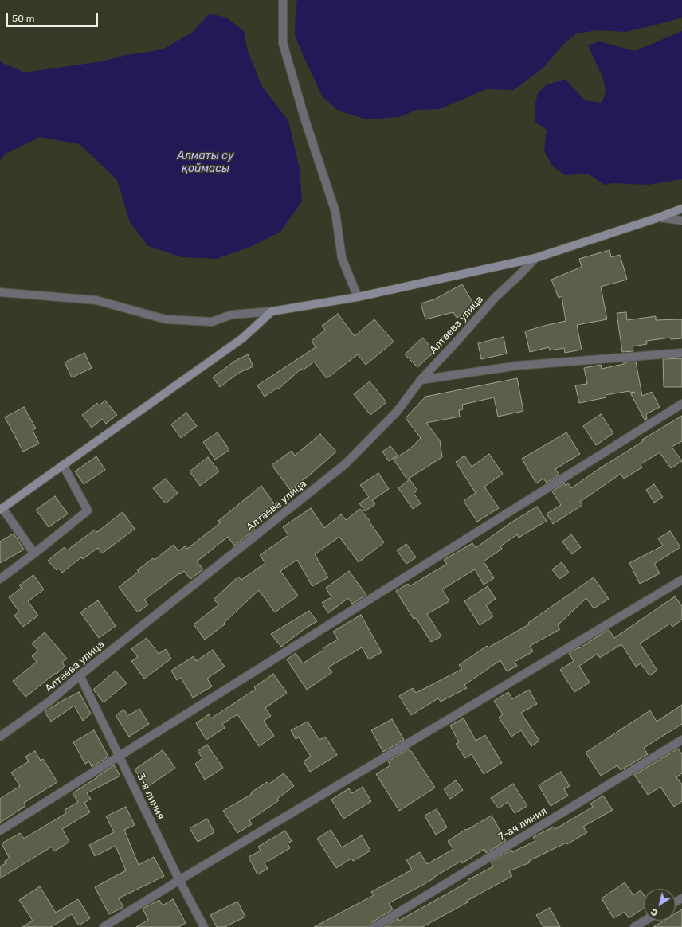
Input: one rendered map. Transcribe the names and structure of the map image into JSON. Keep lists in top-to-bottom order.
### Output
{
  "streets": {
    "street": ["Алтаева улица", "3-я линия", "7-ая линия"]
  },
  "crossings": [
    ["Алтаева улица", "3-я линия"]
  ],
  "water": ["Алматы су қоймасы"],
  "scale_bar": "50 m",
  "north": "bottom left"
}
